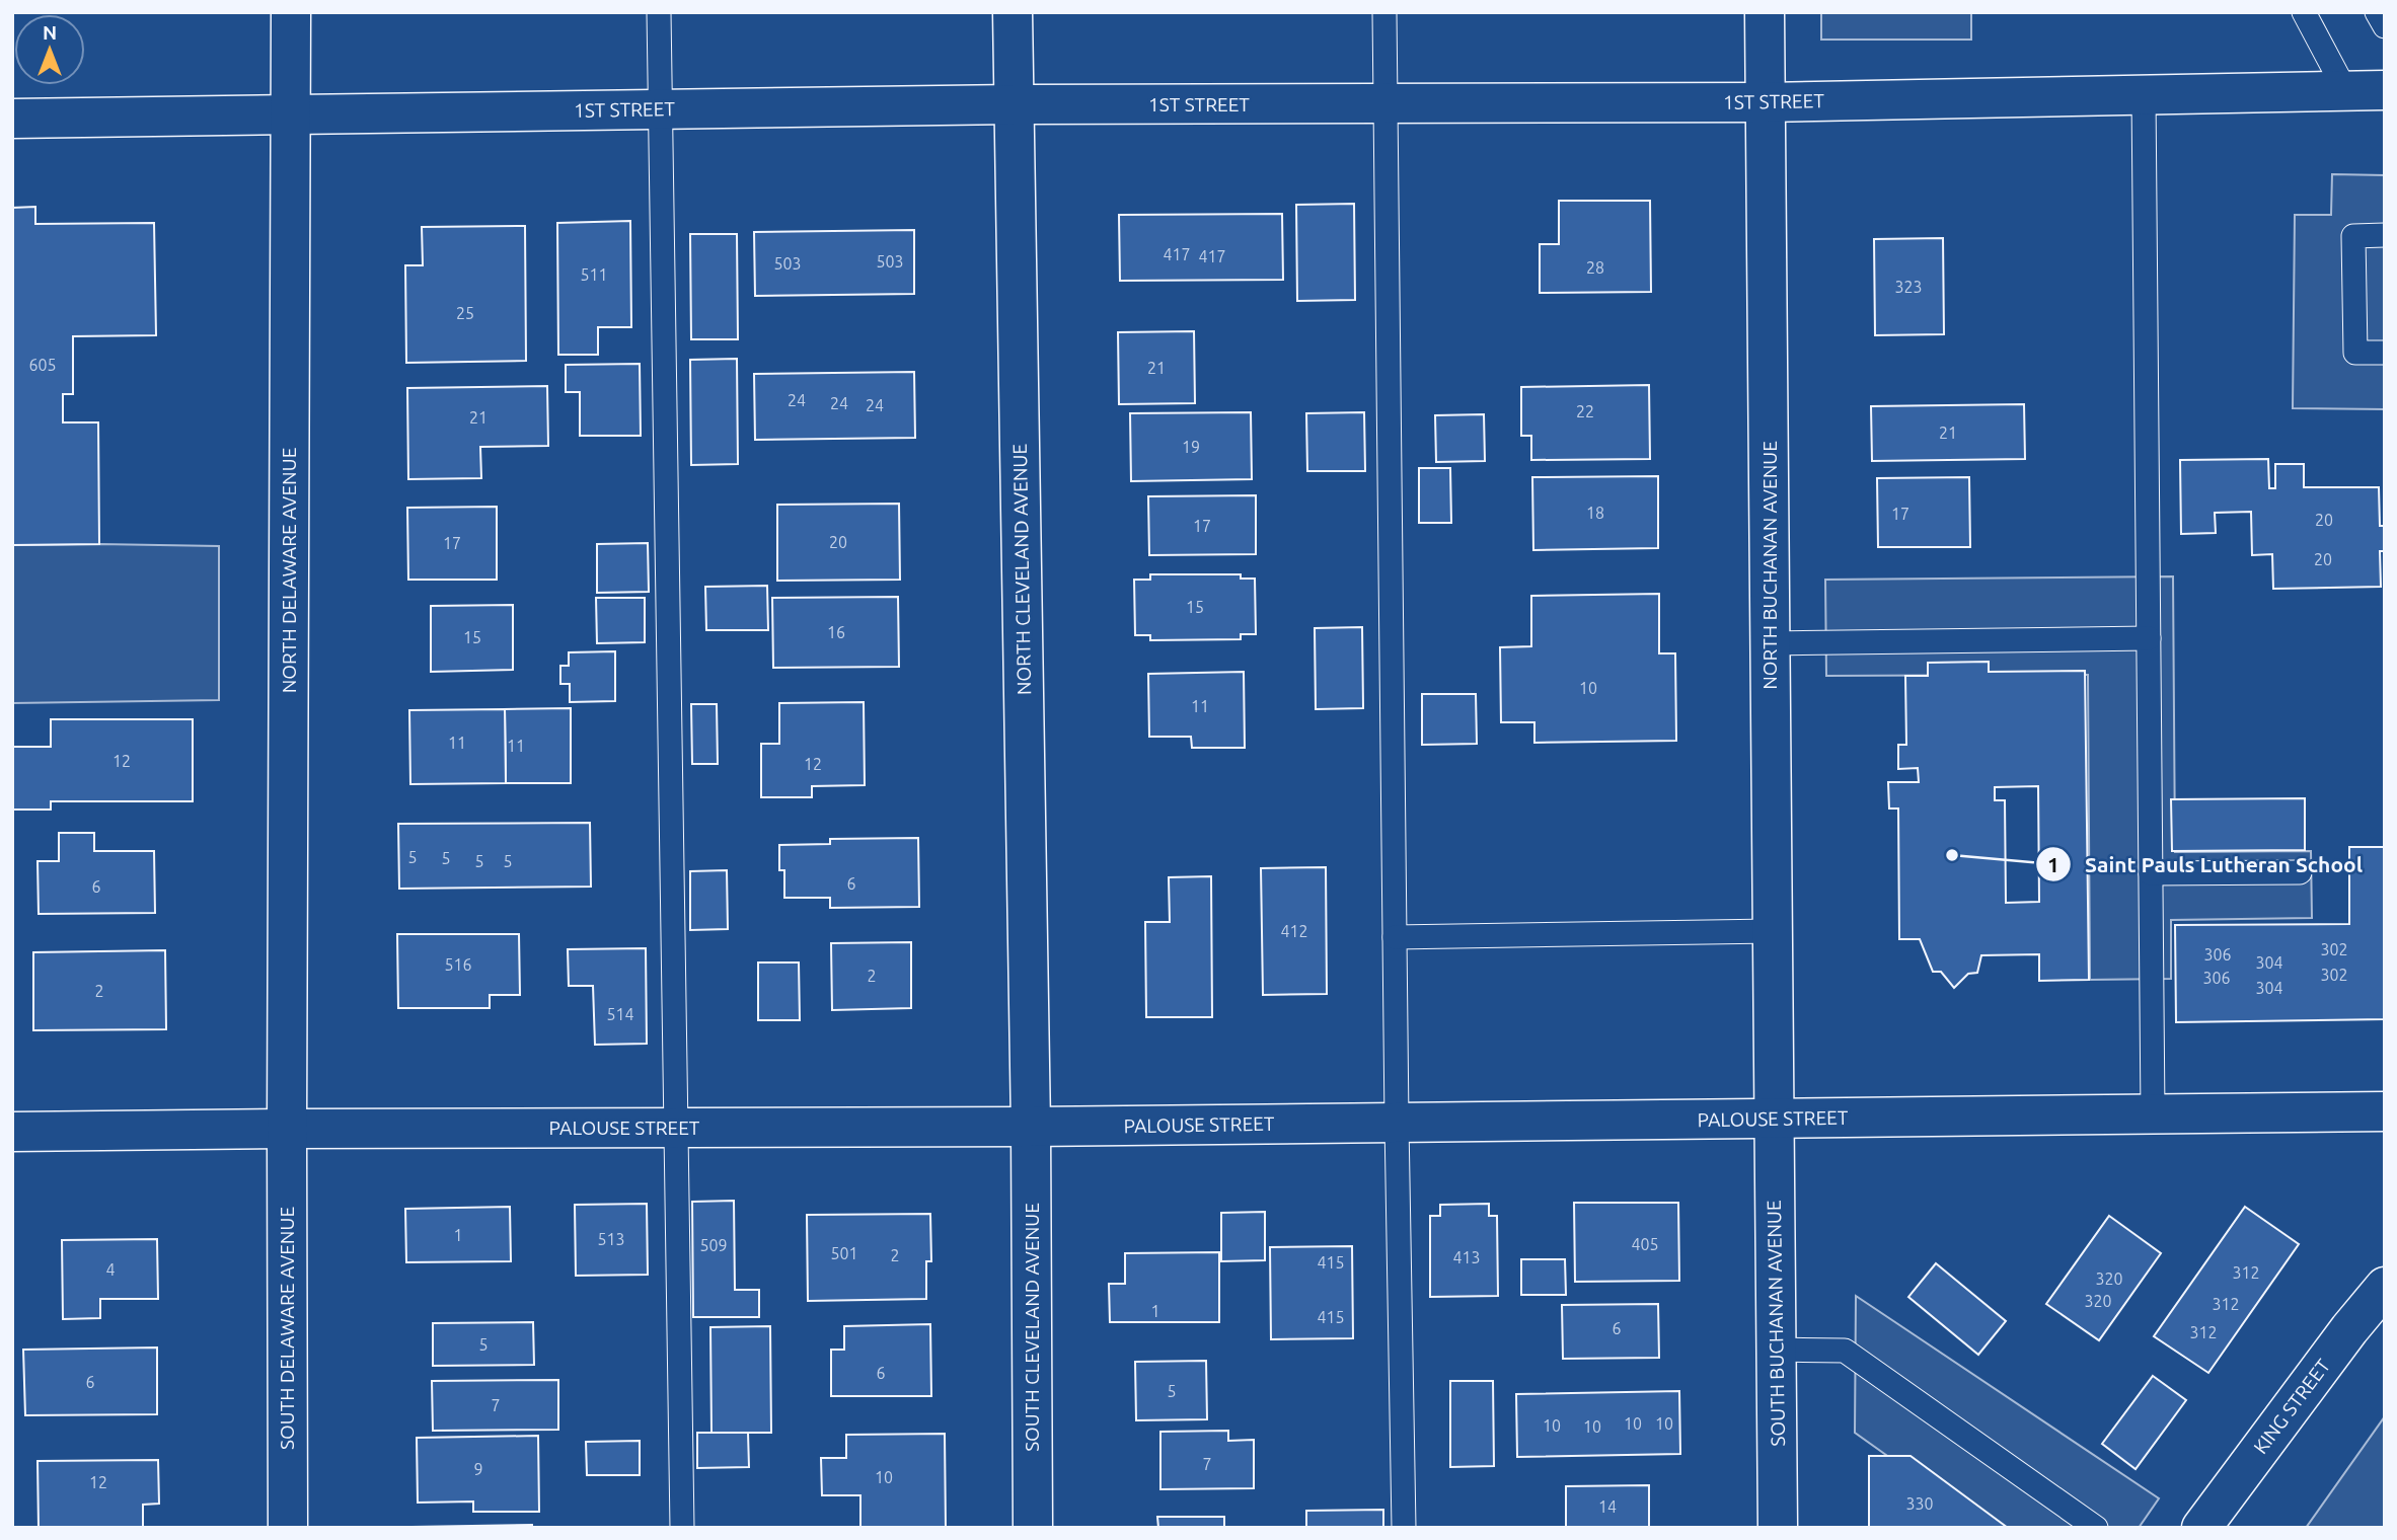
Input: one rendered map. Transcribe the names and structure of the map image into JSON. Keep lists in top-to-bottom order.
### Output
{
  "streets": {
    "street": [
      "1ST STREET",
      "NORTH BUCHANAN AVENUE",
      "NORTH CLEVELAND AVENUE",
      "NORTH DELAWARE AVENUE",
      "PALOUSE STREET",
      "SOUTH BUCHANAN AVENUE",
      "SOUTH CLEVELAND AVENUE",
      "SOUTH DELAWARE AVENUE",
      "KING STREET"
    ]
  },
  "crossings": [
    ["1ST STREET", "NORTH BUCHANAN AVENUE"],
    ["1ST STREET", "NORTH CLEVELAND AVENUE"],
    ["1ST STREET", "NORTH DELAWARE AVENUE"],
    ["NORTH BUCHANAN AVENUE", "PALOUSE STREET"],
    ["NORTH BUCHANAN AVENUE", "SOUTH BUCHANAN AVENUE"],
    ["NORTH CLEVELAND AVENUE", "PALOUSE STREET"],
    ["NORTH CLEVELAND AVENUE", "SOUTH CLEVELAND AVENUE"],
    ["NORTH DELAWARE AVENUE", "PALOUSE STREET"],
    ["NORTH DELAWARE AVENUE", "SOUTH DELAWARE AVENUE"],
    ["PALOUSE STREET", "SOUTH BUCHANAN AVENUE"],
    ["PALOUSE STREET", "SOUTH CLEVELAND AVENUE"],
    ["PALOUSE STREET", "SOUTH DELAWARE AVENUE"]
  ],
  "places": ["Saint Pauls Lutheran School"],
  "house_numbers": [
    "417",
    "417",
    "503",
    "503",
    "28",
    "511",
    "323",
    "25",
    "605",
    "21",
    "24",
    "24",
    "24",
    "22",
    "21",
    "21",
    "19",
    "18",
    "17",
    "20",
    "17",
    "20",
    "17",
    "20",
    "15",
    "16",
    "15",
    "10",
    "11",
    "11",
    "11",
    "12",
    "12",
    "5",
    "5",
    "5",
    "5",
    "6",
    "6",
    "412",
    "302",
    "306",
    "304",
    "516",
    "302",
    "2",
    "306",
    "304",
    "2",
    "514",
    "1",
    "513",
    "405",
    "509",
    "501",
    "2",
    "413",
    "415",
    "4",
    "312",
    "320",
    "320",
    "312",
    "1",
    "415",
    "6",
    "312",
    "5",
    "6",
    "6",
    "5",
    "7",
    "10",
    "10",
    "10",
    "10",
    "7",
    "9",
    "10",
    "12",
    "330",
    "14"
  ],
  "north": "top"
}
